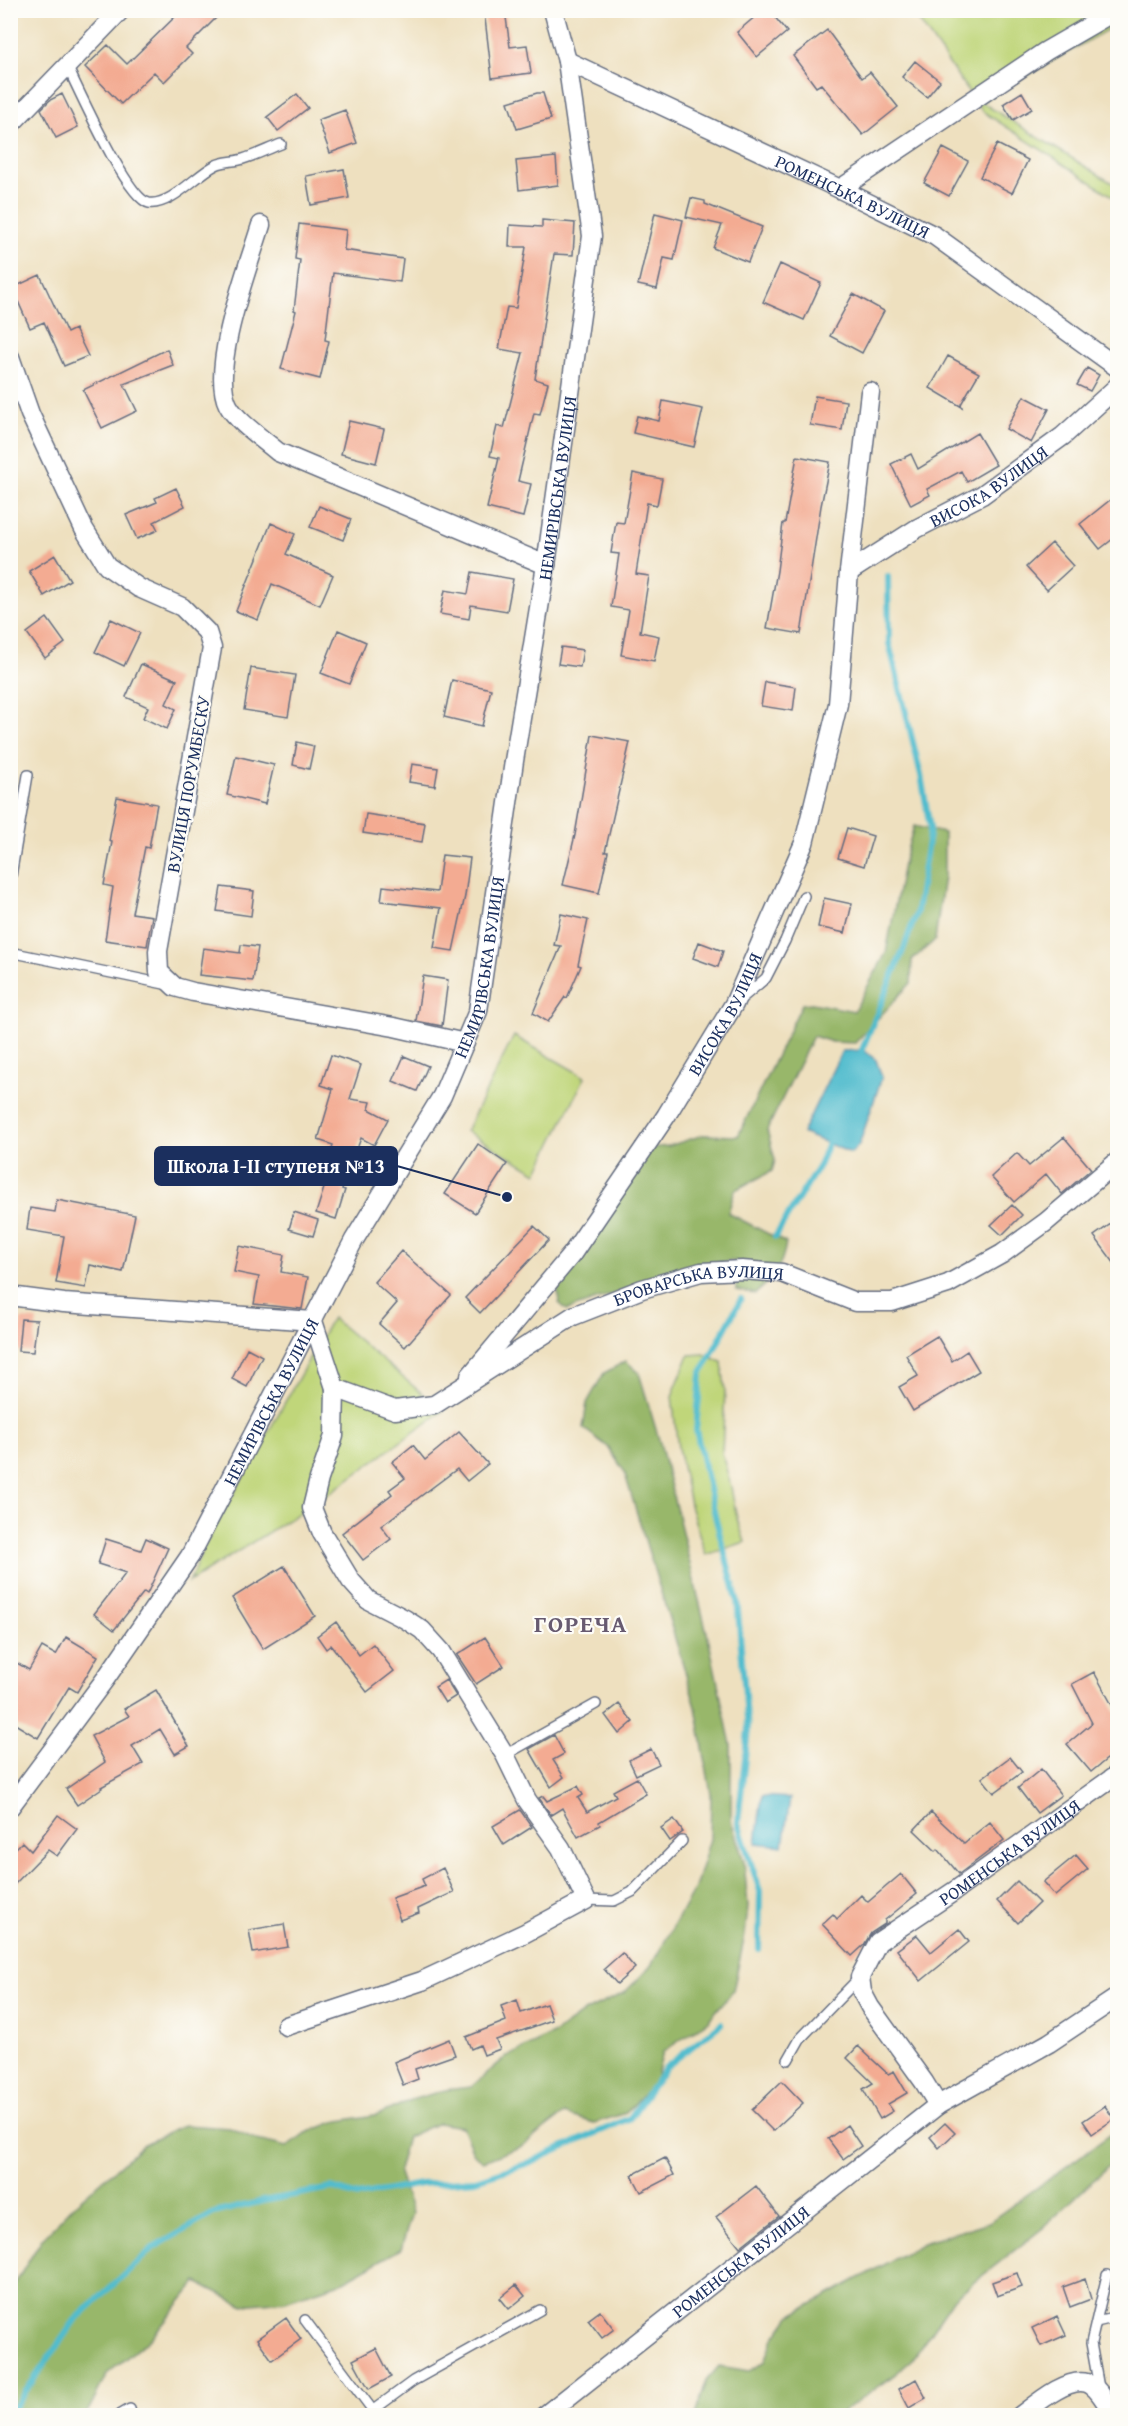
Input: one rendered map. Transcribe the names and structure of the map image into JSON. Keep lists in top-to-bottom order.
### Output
{
  "streets": {
    "street": [
      "РОМЕНСЬКА ВУЛИЦЯ",
      "ВИСОКА ВУЛИЦЯ",
      "НЕМИРІВСЬКА ВУЛИЦЯ",
      "ВУЛИЦЯ ПОРУМБЕСКУ",
      "БРОВАРСЬКА ВУЛИЦЯ"
    ]
  },
  "crossings": [
    ["РОМЕНСЬКА ВУЛИЦЯ", "НЕМИРІВСЬКА ВУЛИЦЯ"],
    ["ВИСОКА ВУЛИЦЯ", "БРОВАРСЬКА ВУЛИЦЯ"]
  ],
  "districts": ["ГОРЕЧА"],
  "places": ["Школа I-II ступеня №13"]
}
